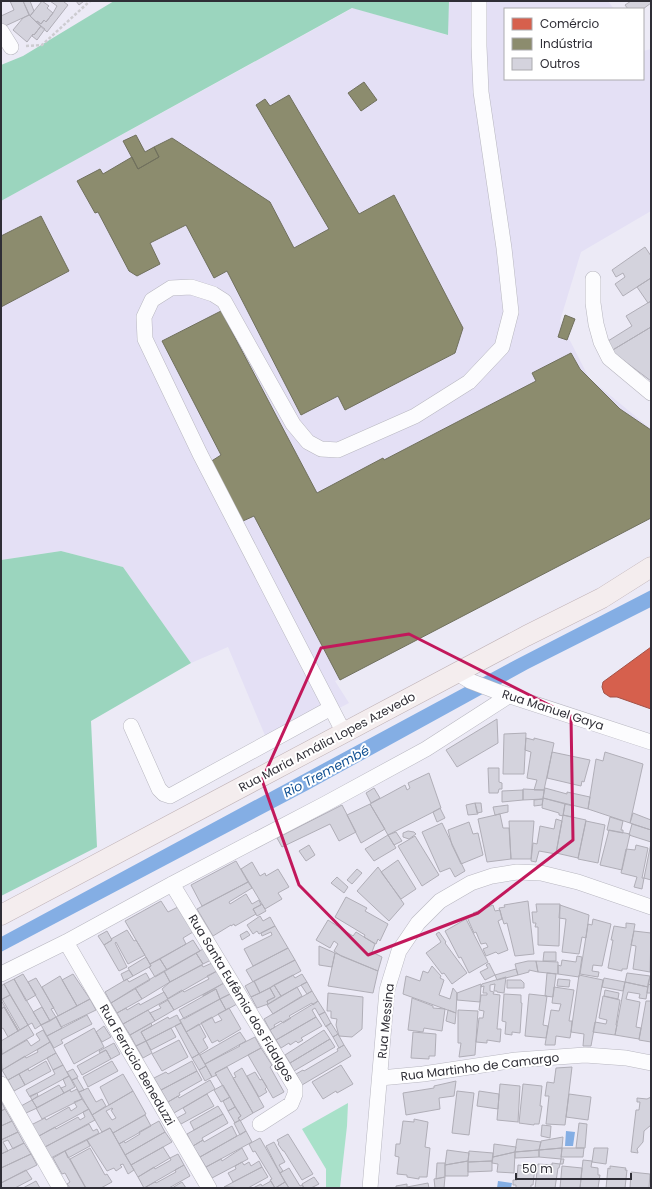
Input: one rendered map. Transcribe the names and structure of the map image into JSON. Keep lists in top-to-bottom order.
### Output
{
  "streets": {
    "main road": ["Rua Maria Amália Lopes Azevedo"],
    "street": [
      "Rua Manuel Gaya",
      "Rua Santa Eufêmia dos Fidalgos",
      "Rua Messina",
      "Rua Ferrúcio Beneduzzi",
      "Rua Martinho de Camargo"
    ]
  },
  "crossings": [
    ["Rua Manuel Gaya", "Rua Maria Amália Lopes Azevedo"],
    ["Rua Messina", "Rua Martinho de Camargo"]
  ],
  "water": ["Rio Tremembé"],
  "legend": ["Comércio", "Indústria", "Outros"],
  "scale_bar": "50 m"
}
